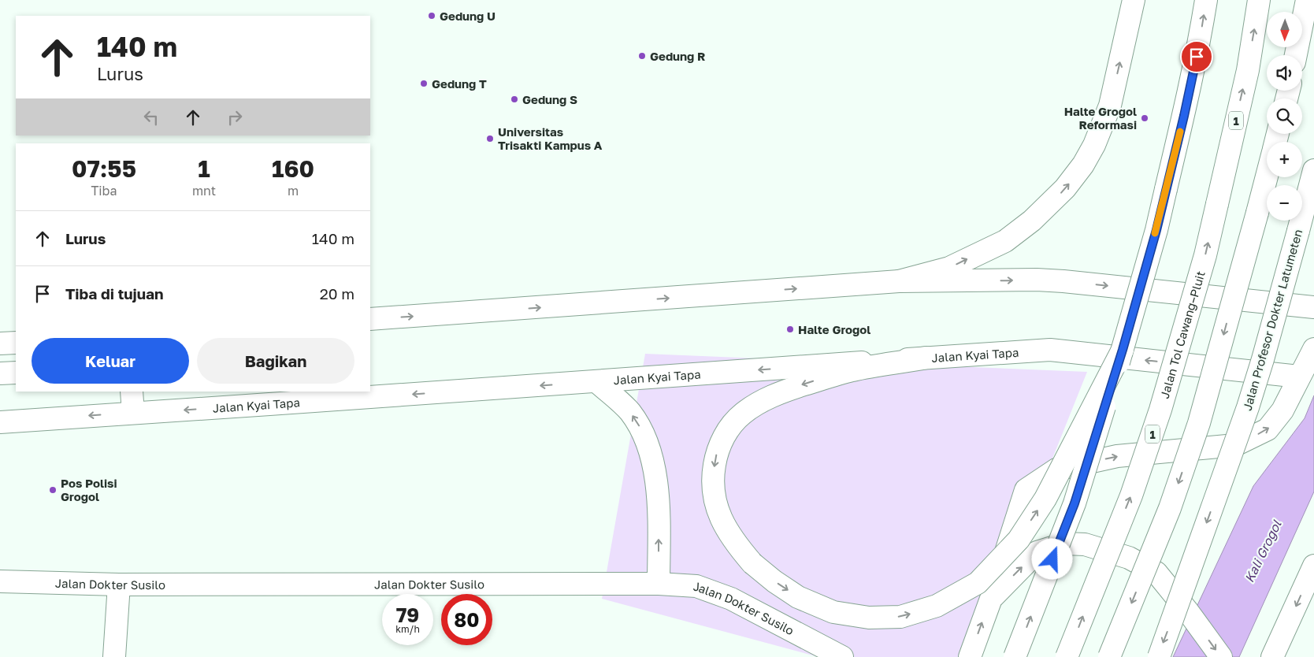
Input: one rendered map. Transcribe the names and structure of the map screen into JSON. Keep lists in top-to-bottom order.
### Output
{
  "streets": {
    "main road": [
      "1",
      "Jalan Profesor Dokter Latumeten",
      "Jalan Tol Cawang–Pluit",
      "Jalan Kyai Tapa",
      "Jalan Dokter Susilo"
    ]
  },
  "crossings": [
    ["1", "Jalan Kyai Tapa"]
  ],
  "water": ["Kali Grogol"],
  "places": [
    "Gedung U",
    "Gedung R",
    "Gedung T",
    "Gedung S",
    "Halte Grogol Reformasi",
    "Universitas Trisakti Kampus A",
    "Halte Grogol",
    "Pos Polisi Grogol"
  ],
  "north": "bottom",
  "page": {
    "map_buttons": ["+", "−"],
    "turn": ["140 m", "Lurus"],
    "eta": [
      "07:55",
      "Tiba",
      "1",
      "mnt",
      "160",
      "m"
    ],
    "list": [
      {
        "name": "Lurus",
        "value": "140 m"
      },
      {
        "name": "Tiba di tujuan",
        "value": "20 m"
      }
    ],
    "buttons": ["Keluar", "Bagikan"],
    "speed": "79 km/h",
    "limit": "80"
  }
}
